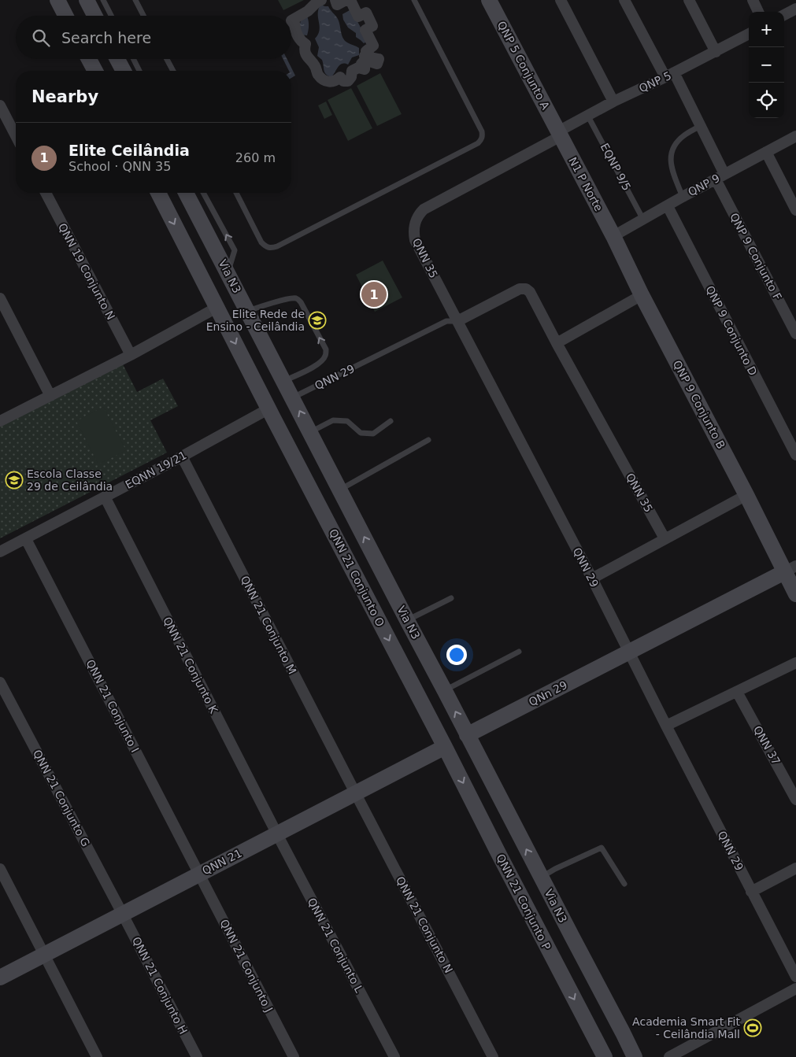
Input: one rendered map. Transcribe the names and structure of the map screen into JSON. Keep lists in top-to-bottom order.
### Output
{
  "streets": {
    "main road": [
      "QNP 5 Conjunto A",
      "N1 P Norte",
      "Via N3",
      "QNP 9 Conjunto B",
      "QNN 21 Conjunto O",
      "QNn 29",
      "QNN 21",
      "QNN 21 Conjunto P"
    ],
    "street": [
      "QNP 5",
      "QNP 9",
      "QNP 9 Conjunto F",
      "QNN 35",
      "QNN 19 Conjunto N",
      "QNP 9 Conjunto D",
      "QNN 29",
      "EQNN 19/21",
      "QNN 21 Conjunto M",
      "QNN 21 Conjunto K",
      "QNN 21 Conjunto I",
      "QNN 37",
      "QNN 21 Conjunto G",
      "QNN 21 Conjunto N",
      "QNN 21 Conjunto L",
      "QNN 21 Conjunto J",
      "QNN 21 Conjunto H"
    ],
    "lane": ["EQNP 9/5"]
  },
  "crossings": [
    ["QNP 5 Conjunto A", "QNP 5"],
    ["QNP 5 Conjunto A", "N1 P Norte"],
    ["QNP 5 Conjunto A", "QNN 35"],
    ["QNP 5", "EQNP 9/5"],
    ["QNP 5", "N1 P Norte"],
    ["QNP 5", "QNN 35"],
    ["EQNP 9/5", "QNP 9"],
    ["N1 P Norte", "QNP 9"],
    ["N1 P Norte", "QNN 35"],
    ["N1 P Norte", "QNP 9 Conjunto B"],
    ["QNP 9", "QNP 9 Conjunto F"],
    ["QNP 9", "QNP 9 Conjunto D"],
    ["QNP 9", "QNP 9 Conjunto B"],
    ["QNN 35", "QNN 29"],
    ["Via N3", "QNN 29"],
    ["Via N3", "QNn 29"],
    ["QNN 29", "QNn 29"],
    ["EQNN 19/21", "QNN 21 Conjunto O"],
    ["EQNN 19/21", "QNN 21 Conjunto M"],
    ["EQNN 19/21", "QNN 21 Conjunto K"],
    ["EQNN 19/21", "QNN 21 Conjunto I"],
    ["QNN 21 Conjunto O", "QNN 21"],
    ["QNN 21 Conjunto O", "QNN 21 Conjunto P"],
    ["QNN 21 Conjunto M", "QNN 21"],
    ["QNN 21 Conjunto M", "QNN 21 Conjunto N"],
    ["QNN 21 Conjunto K", "QNN 21"],
    ["QNN 21 Conjunto K", "QNN 21 Conjunto L"],
    ["QNN 21 Conjunto I", "QNN 21"],
    ["QNN 21 Conjunto I", "QNN 21 Conjunto J"],
    ["QNN 21 Conjunto G", "QNN 21"],
    ["QNN 21 Conjunto G", "QNN 21 Conjunto H"],
    ["QNN 21", "QNN 21 Conjunto P"],
    ["QNN 21", "QNN 21 Conjunto N"],
    ["QNN 21", "QNN 21 Conjunto L"],
    ["QNN 21", "QNN 21 Conjunto J"],
    ["QNN 21", "QNN 21 Conjunto H"]
  ],
  "one_way": ["QNN 21 Conjunto O", "QNN 21 Conjunto P"],
  "places": {
    "school or university": ["Elite Rede de Ensino - Ceilândia", "Escola Classe 29 de Ceilândia"],
    "sports": ["Academia Smart Fit - Ceilândia Mall"]
  },
  "page": {
    "map_buttons": ["+", "−"],
    "search": "Search here",
    "heading": "Nearby",
    "list": [
      {
        "mark": "1",
        "name": "Elite Ceilândia",
        "note": "School · QNN 35",
        "value": "260 m"
      }
    ],
    "pins": "1"
  }
}
